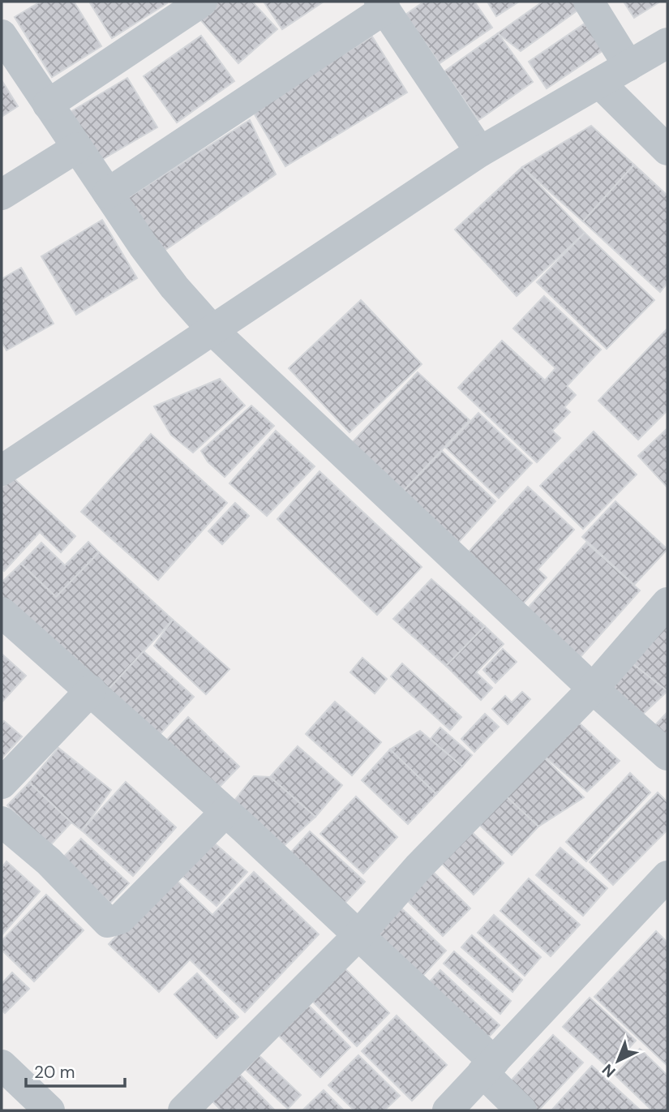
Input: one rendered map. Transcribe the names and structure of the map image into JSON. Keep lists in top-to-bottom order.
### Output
{
  "scale_bar": "20 m",
  "north": "bottom left"
}
